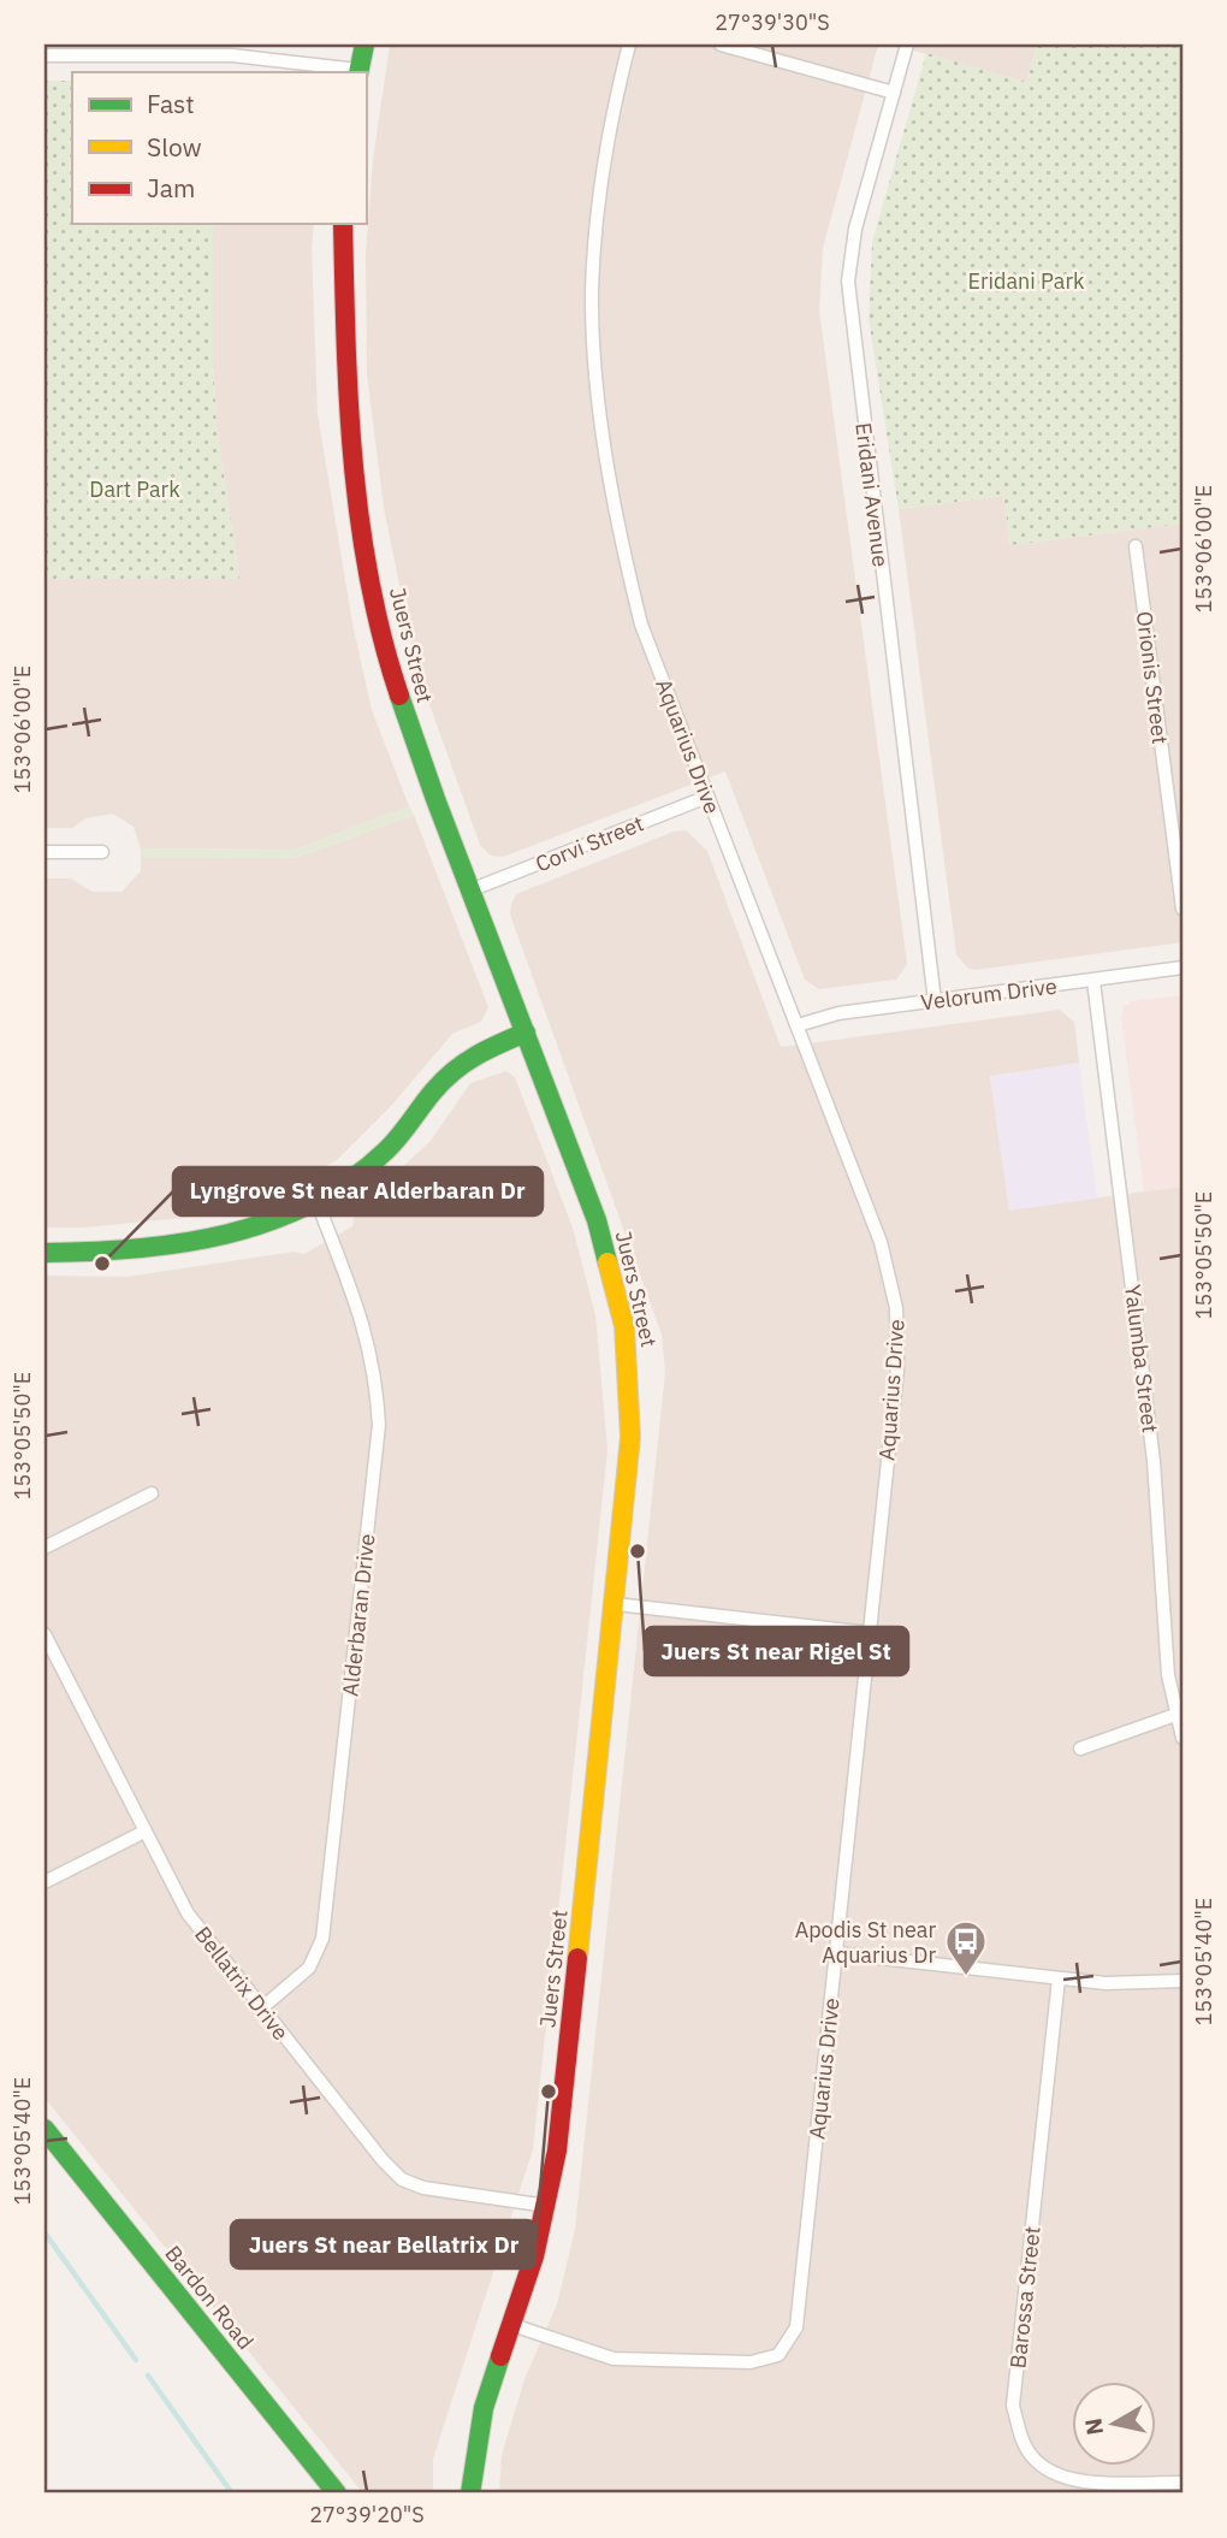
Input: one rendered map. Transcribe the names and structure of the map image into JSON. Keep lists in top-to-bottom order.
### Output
{
  "streets": {
    "street": [
      "Eridani Avenue",
      "Juers Street",
      "Orionis Street",
      "Aquarius Drive",
      "Corvi Street",
      "Velorum Drive",
      "Yalumba Street",
      "Alderbaran Drive",
      "Bellatrix Drive",
      "Bardon Road",
      "Barossa Street"
    ]
  },
  "crossings": [
    ["Eridani Avenue", "Velorum Drive"],
    ["Juers Street", "Aquarius Drive"],
    ["Juers Street", "Corvi Street"],
    ["Juers Street", "Bellatrix Drive"],
    ["Aquarius Drive", "Corvi Street"],
    ["Aquarius Drive", "Velorum Drive"],
    ["Velorum Drive", "Yalumba Street"],
    ["Alderbaran Drive", "Bellatrix Drive"]
  ],
  "parks": ["Eridani Park", "Dart Park"],
  "places": {
    "other": ["Lyngrove St near Alderbaran Dr", "Juers St near Rigel St", "Juers St near Bellatrix Dr"],
    "bus stop": ["Apodis St near Aquarius Dr"]
  },
  "legend": ["Fast", "Slow", "Jam"],
  "north": "left",
  "coordinates": [
    "27°39'30\"S",
    "153°06'00\"E",
    "153°05'50\"E",
    "153°05'40\"E",
    "27°39'20\"S"
  ]
}
